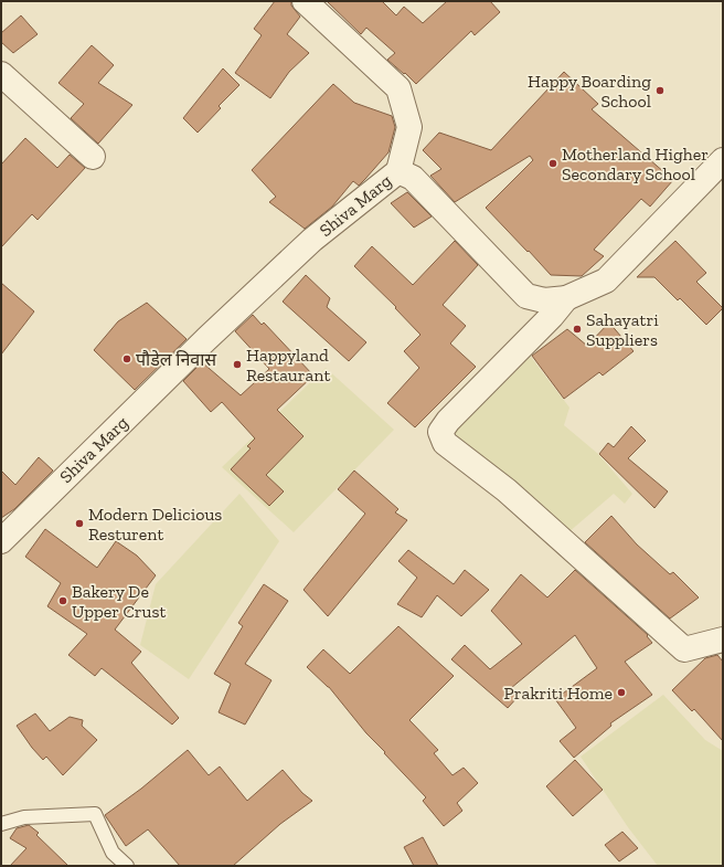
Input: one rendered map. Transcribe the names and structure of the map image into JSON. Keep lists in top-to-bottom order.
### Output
{
  "streets": {
    "street": ["Shiva Marg"]
  },
  "places": [
    "Happy Boarding School",
    "Motherland Higher Secondary School",
    "Sahayatri Suppliers",
    "पौडेल निवास",
    "Happyland Restaurant",
    "Modern Delicious Resturent",
    "Bakery De Upper Crust",
    "Prakriti Home"
  ]
}
